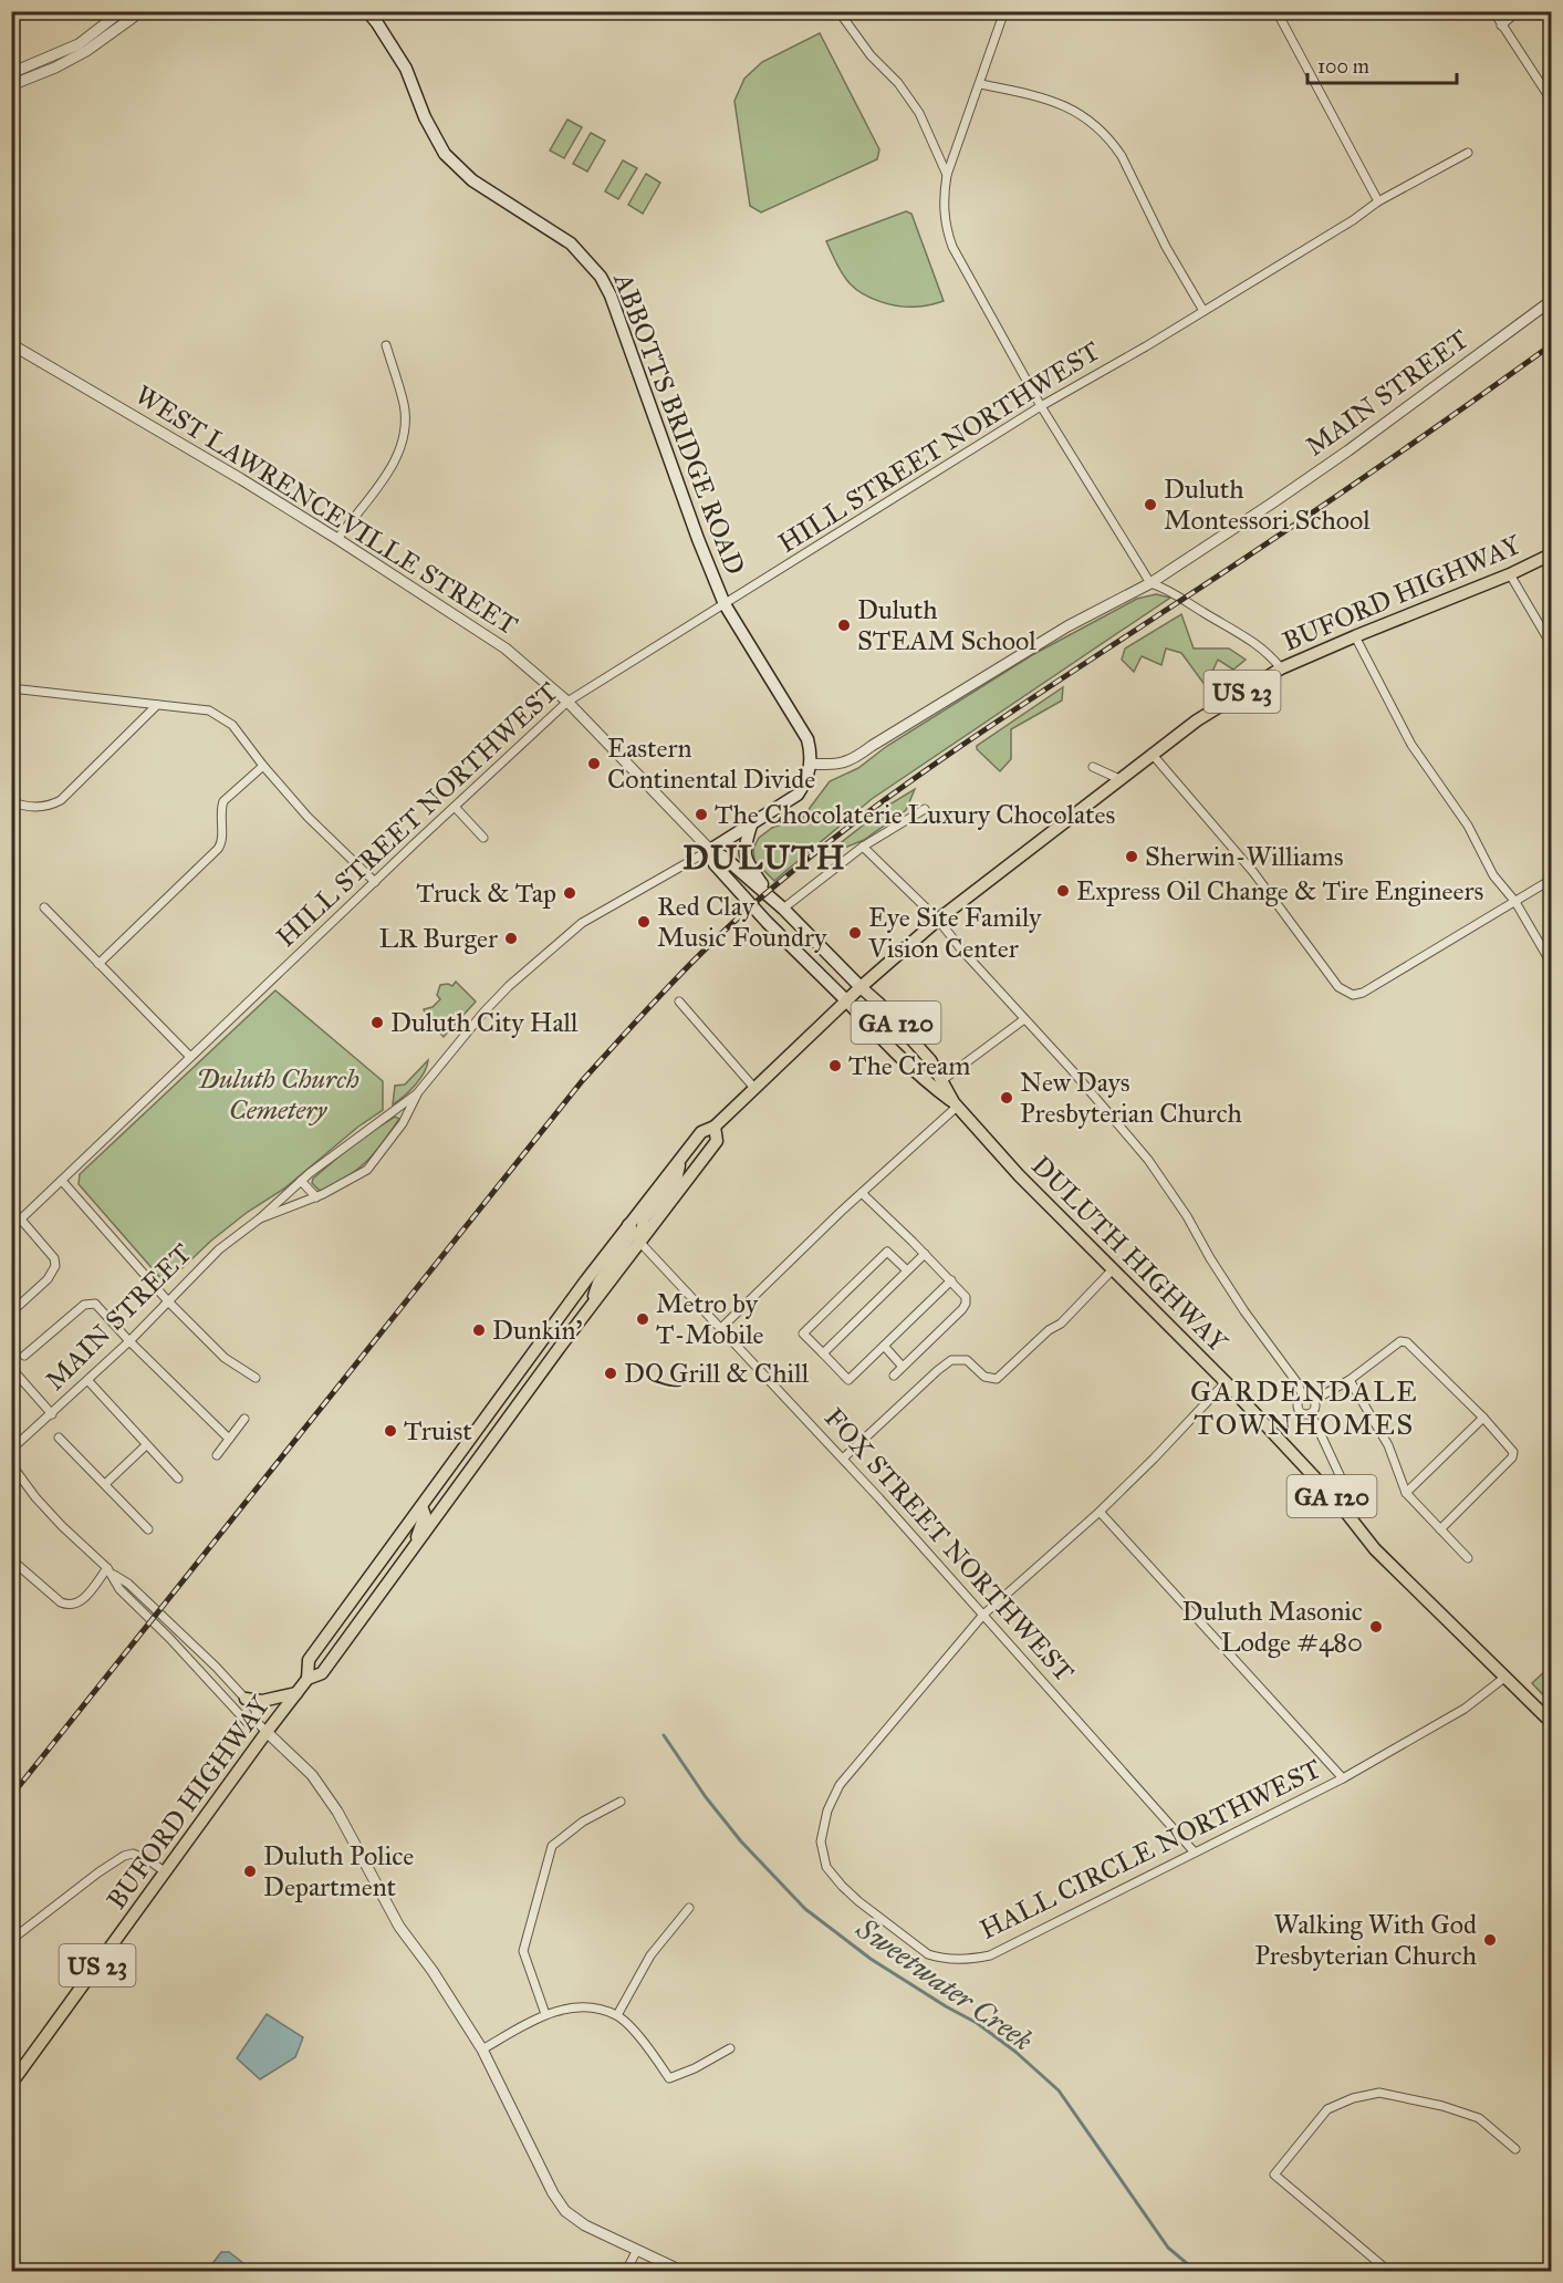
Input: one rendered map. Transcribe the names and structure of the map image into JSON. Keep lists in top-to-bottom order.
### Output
{
  "streets": {
    "main road": [
      "ABBOTTS BRIDGE ROAD",
      "WEST LAWRENCEVILLE STREET",
      "BUFORD HIGHWAY",
      "US 23",
      "GA 120",
      "DULUTH HIGHWAY"
    ],
    "street": [
      "MAIN STREET",
      "HILL STREET NORTHWEST",
      "FOX STREET NORTHWEST",
      "HALL CIRCLE NORTHWEST"
    ]
  },
  "crossings": [
    ["MAIN STREET", "ABBOTTS BRIDGE ROAD"],
    ["ABBOTTS BRIDGE ROAD", "HILL STREET NORTHWEST"],
    ["HILL STREET NORTHWEST", "WEST LAWRENCEVILLE STREET"],
    ["WEST LAWRENCEVILLE STREET", "BUFORD HIGHWAY"],
    ["WEST LAWRENCEVILLE STREET", "DULUTH HIGHWAY"],
    ["BUFORD HIGHWAY", "DULUTH HIGHWAY"],
    ["BUFORD HIGHWAY", "FOX STREET NORTHWEST"],
    ["DULUTH HIGHWAY", "HALL CIRCLE NORTHWEST"],
    ["FOX STREET NORTHWEST", "HALL CIRCLE NORTHWEST"]
  ],
  "districts": ["DULUTH", "GARDENDALE TOWNHOMES"],
  "water": ["Sweetwater Creek"],
  "parks": ["Duluth Church Cemetery"],
  "places": [
    "Duluth Montessori School",
    "Duluth STEAM School",
    "Eastern Continental Divide",
    "The Chocolaterie Luxury Chocolates",
    "Sherwin-Williams",
    "Express Oil Change & Tire Engineers",
    "Truck & Tap",
    "Red Clay Music Foundry",
    "Eye Site Family Vision Center",
    "LR Burger",
    "Duluth City Hall",
    "The Cream",
    "New Days Presbyterian Church",
    "Metro by T-Mobile",
    "Dunkin'",
    "DQ Grill & Chill",
    "Truist",
    "Duluth Masonic Lodge #480",
    "Duluth Police Department",
    "Walking With God Presbyterian Church"
  ],
  "scale_bar": "100 m"
}
